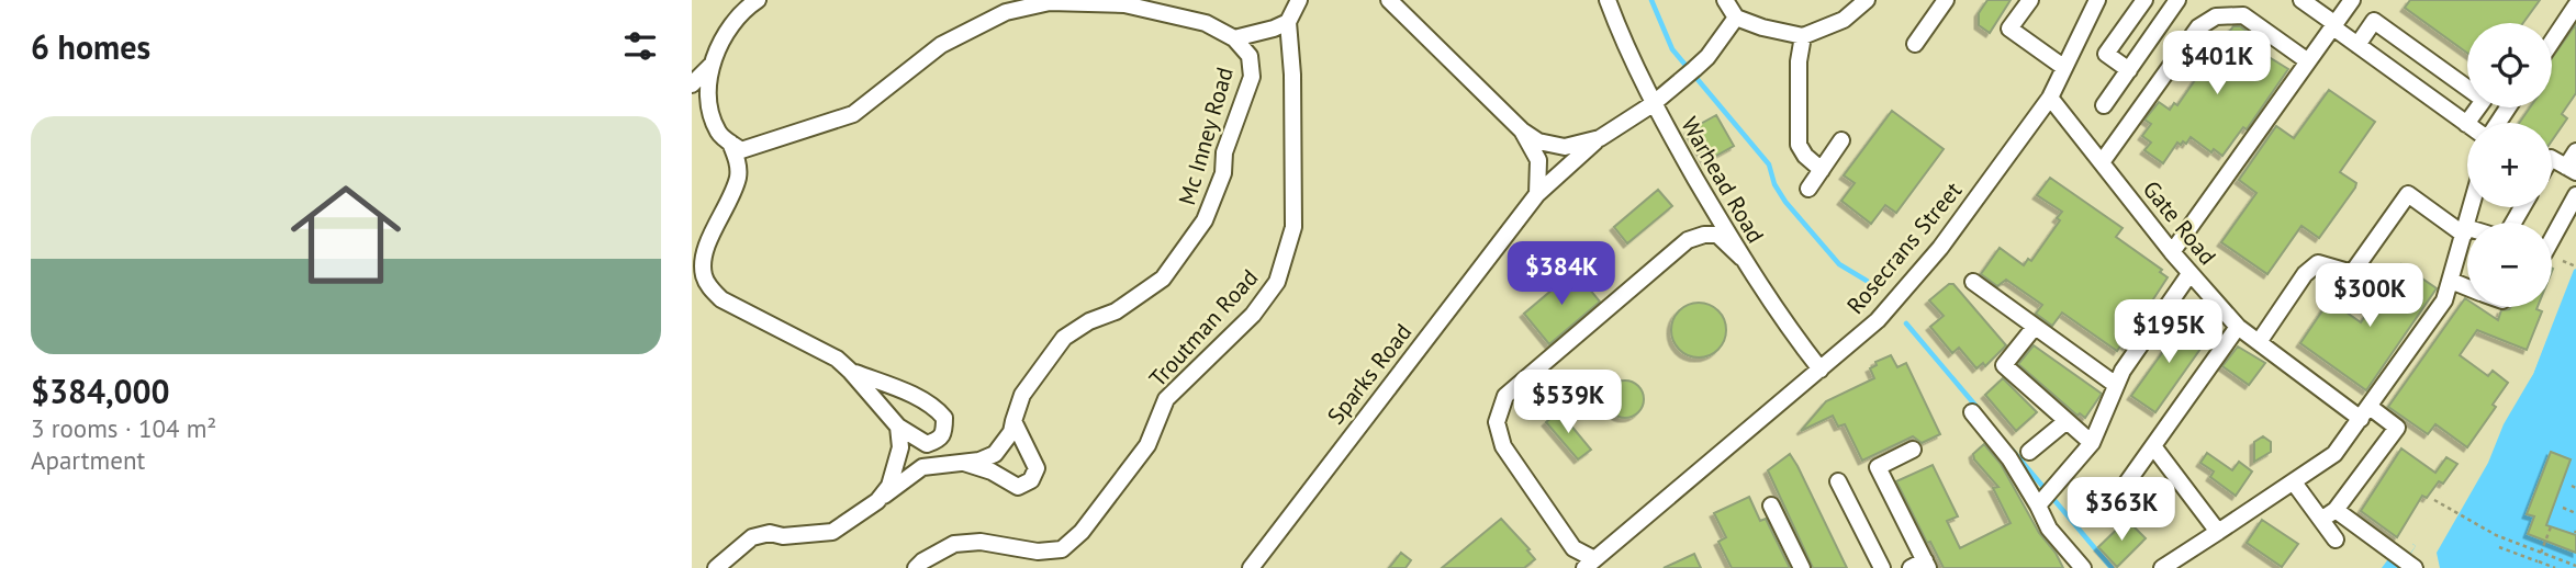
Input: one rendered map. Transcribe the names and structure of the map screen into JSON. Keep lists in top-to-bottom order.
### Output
{
  "streets": {
    "street": [
      "Mc Inney Road",
      "Warhead Road",
      "Gate Road",
      "Rosecrans Street",
      "Troutman Road",
      "Sparks Road"
    ]
  },
  "crossings": [
    ["Warhead Road", "Rosecrans Street"],
    ["Gate Road", "Rosecrans Street"]
  ],
  "page": {
    "heading": "6 homes",
    "map_buttons": ["+", "−"],
    "price": [
      "$401K",
      "$384K",
      "$300K",
      "$195K",
      "$539K",
      "$363K"
    ],
    "list": [
      {
        "name": "$384,000",
        "note": "3 rooms · 104 m² · Apartment"
      }
    ]
  }
}
